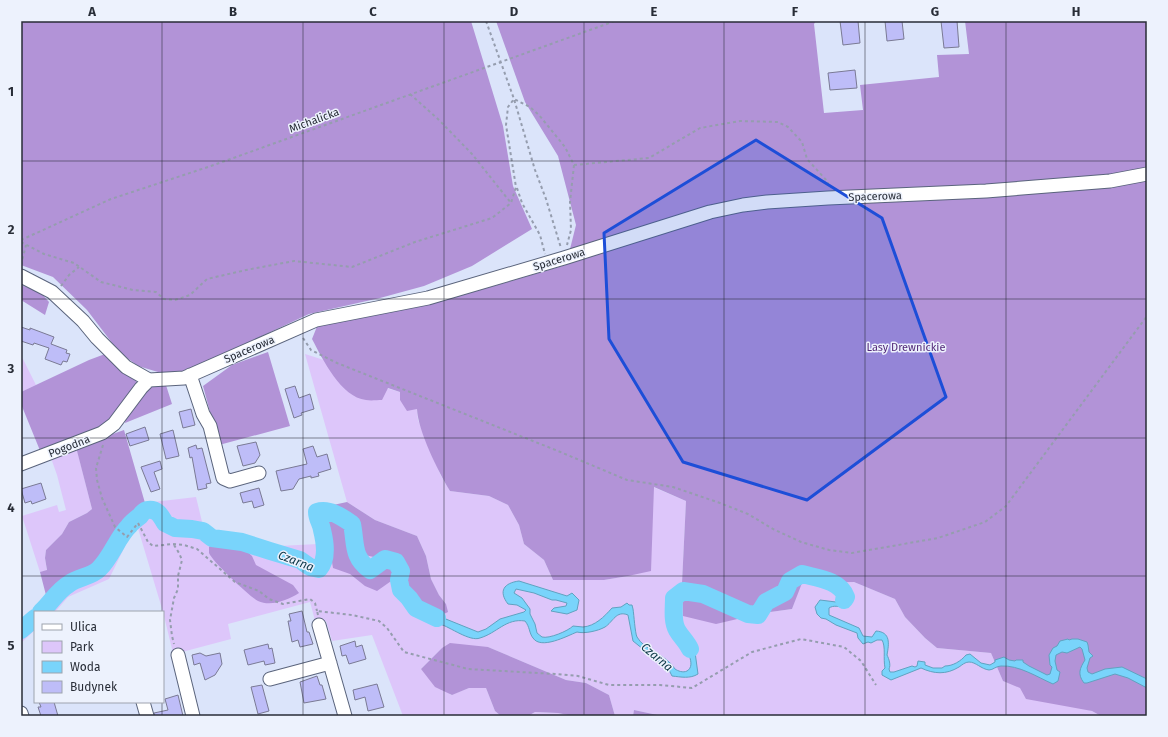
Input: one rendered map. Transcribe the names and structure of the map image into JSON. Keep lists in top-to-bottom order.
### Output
{
  "streets": {
    "street": ["Spacerowa", "Pogodna"],
    "path": ["Michalicka"]
  },
  "crossings": [
    ["Spacerowa", "Pogodna"]
  ],
  "water": ["Czarna"],
  "parks": ["Lasy Drewnickie"],
  "legend": [
    "Ulica",
    "Park",
    "Woda",
    "Budynek"
  ],
  "grid": {
    "columns": [
      "A",
      "B",
      "C",
      "D",
      "E",
      "F",
      "G",
      "H"
    ],
    "rows": [
      "1",
      "2",
      "3",
      "4",
      "5"
    ]
  }
}
